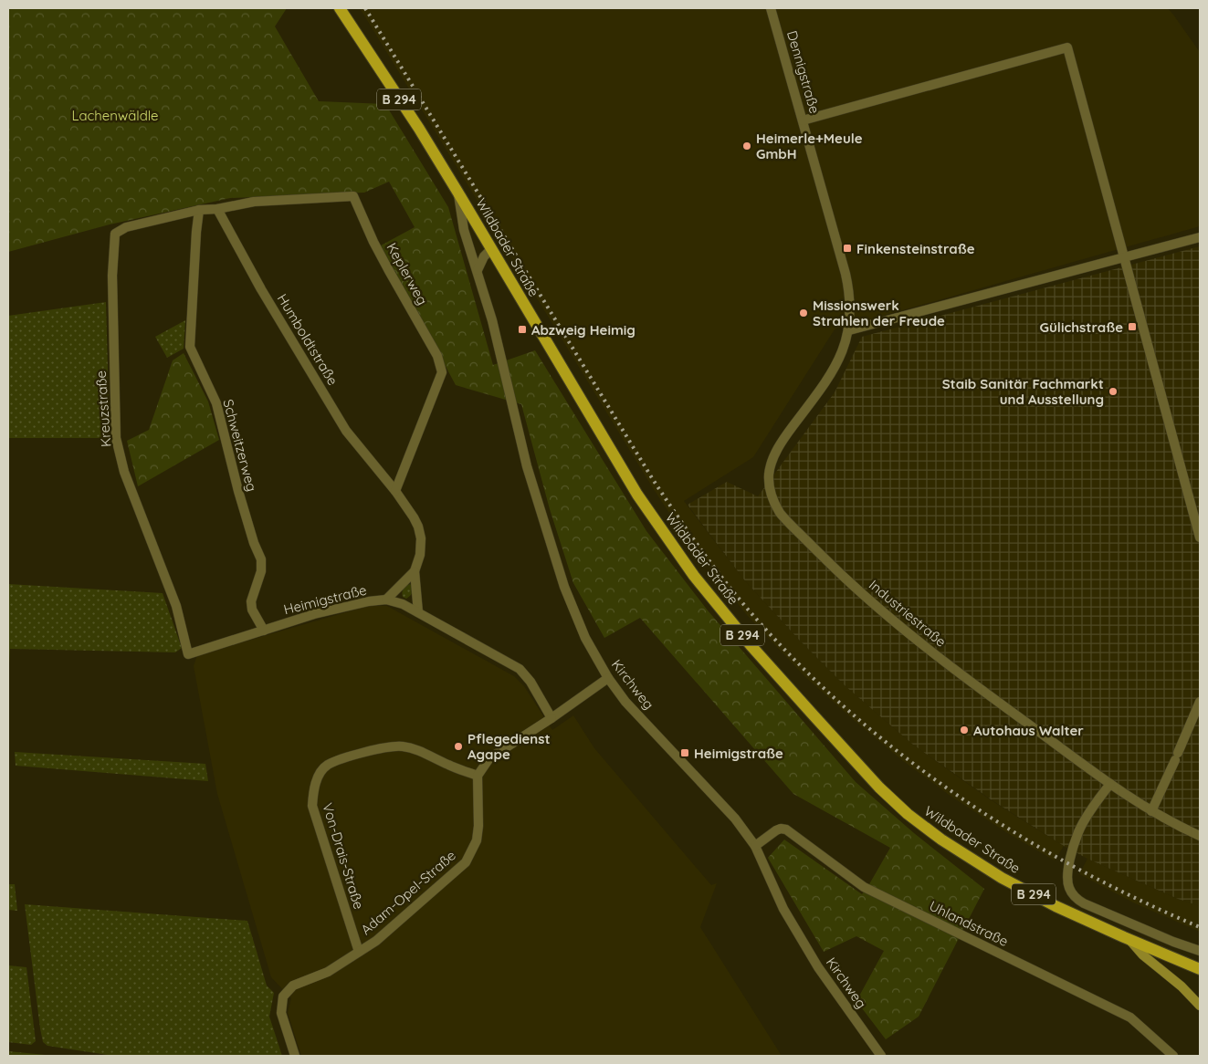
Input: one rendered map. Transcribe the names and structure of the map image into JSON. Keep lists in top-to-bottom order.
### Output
{
  "streets": {
    "main road": ["B 294", "Wildbader Straße"],
    "street": [
      "Dennigstraße",
      "Keplerweg",
      "Humboldtstraße",
      "Kreuzstraße",
      "Schweitzerweg",
      "Heimigstraße",
      "Industriestraße",
      "Kirchweg",
      "Von-Drais-Straße",
      "Adam-Opel-Straße",
      "Uhlandstraße"
    ]
  },
  "crossings": [
    ["Dennigstraße", "Industriestraße"],
    ["Wildbader Straße", "Kirchweg"],
    ["Keplerweg", "Humboldtstraße"],
    ["Humboldtstraße", "Heimigstraße"],
    ["Kreuzstraße", "Schweitzerweg"],
    ["Kreuzstraße", "Heimigstraße"],
    ["Schweitzerweg", "Heimigstraße"],
    ["Kirchweg", "Uhlandstraße"],
    ["Von-Drais-Straße", "Adam-Opel-Straße"]
  ],
  "parks": ["Lachenwäldle"],
  "places": {
    "other": [
      "Heimerle+Meule GmbH",
      "Missionswerk Strahlen der Freude",
      "Staib Sanitär Fachmarkt und Ausstellung",
      "Autohaus Walter",
      "Pflegedienst Agape"
    ],
    "transit": [
      "Finkensteinstraße",
      "Gülichstraße",
      "Abzweig Heimig",
      "Heimigstraße"
    ]
  }
}
